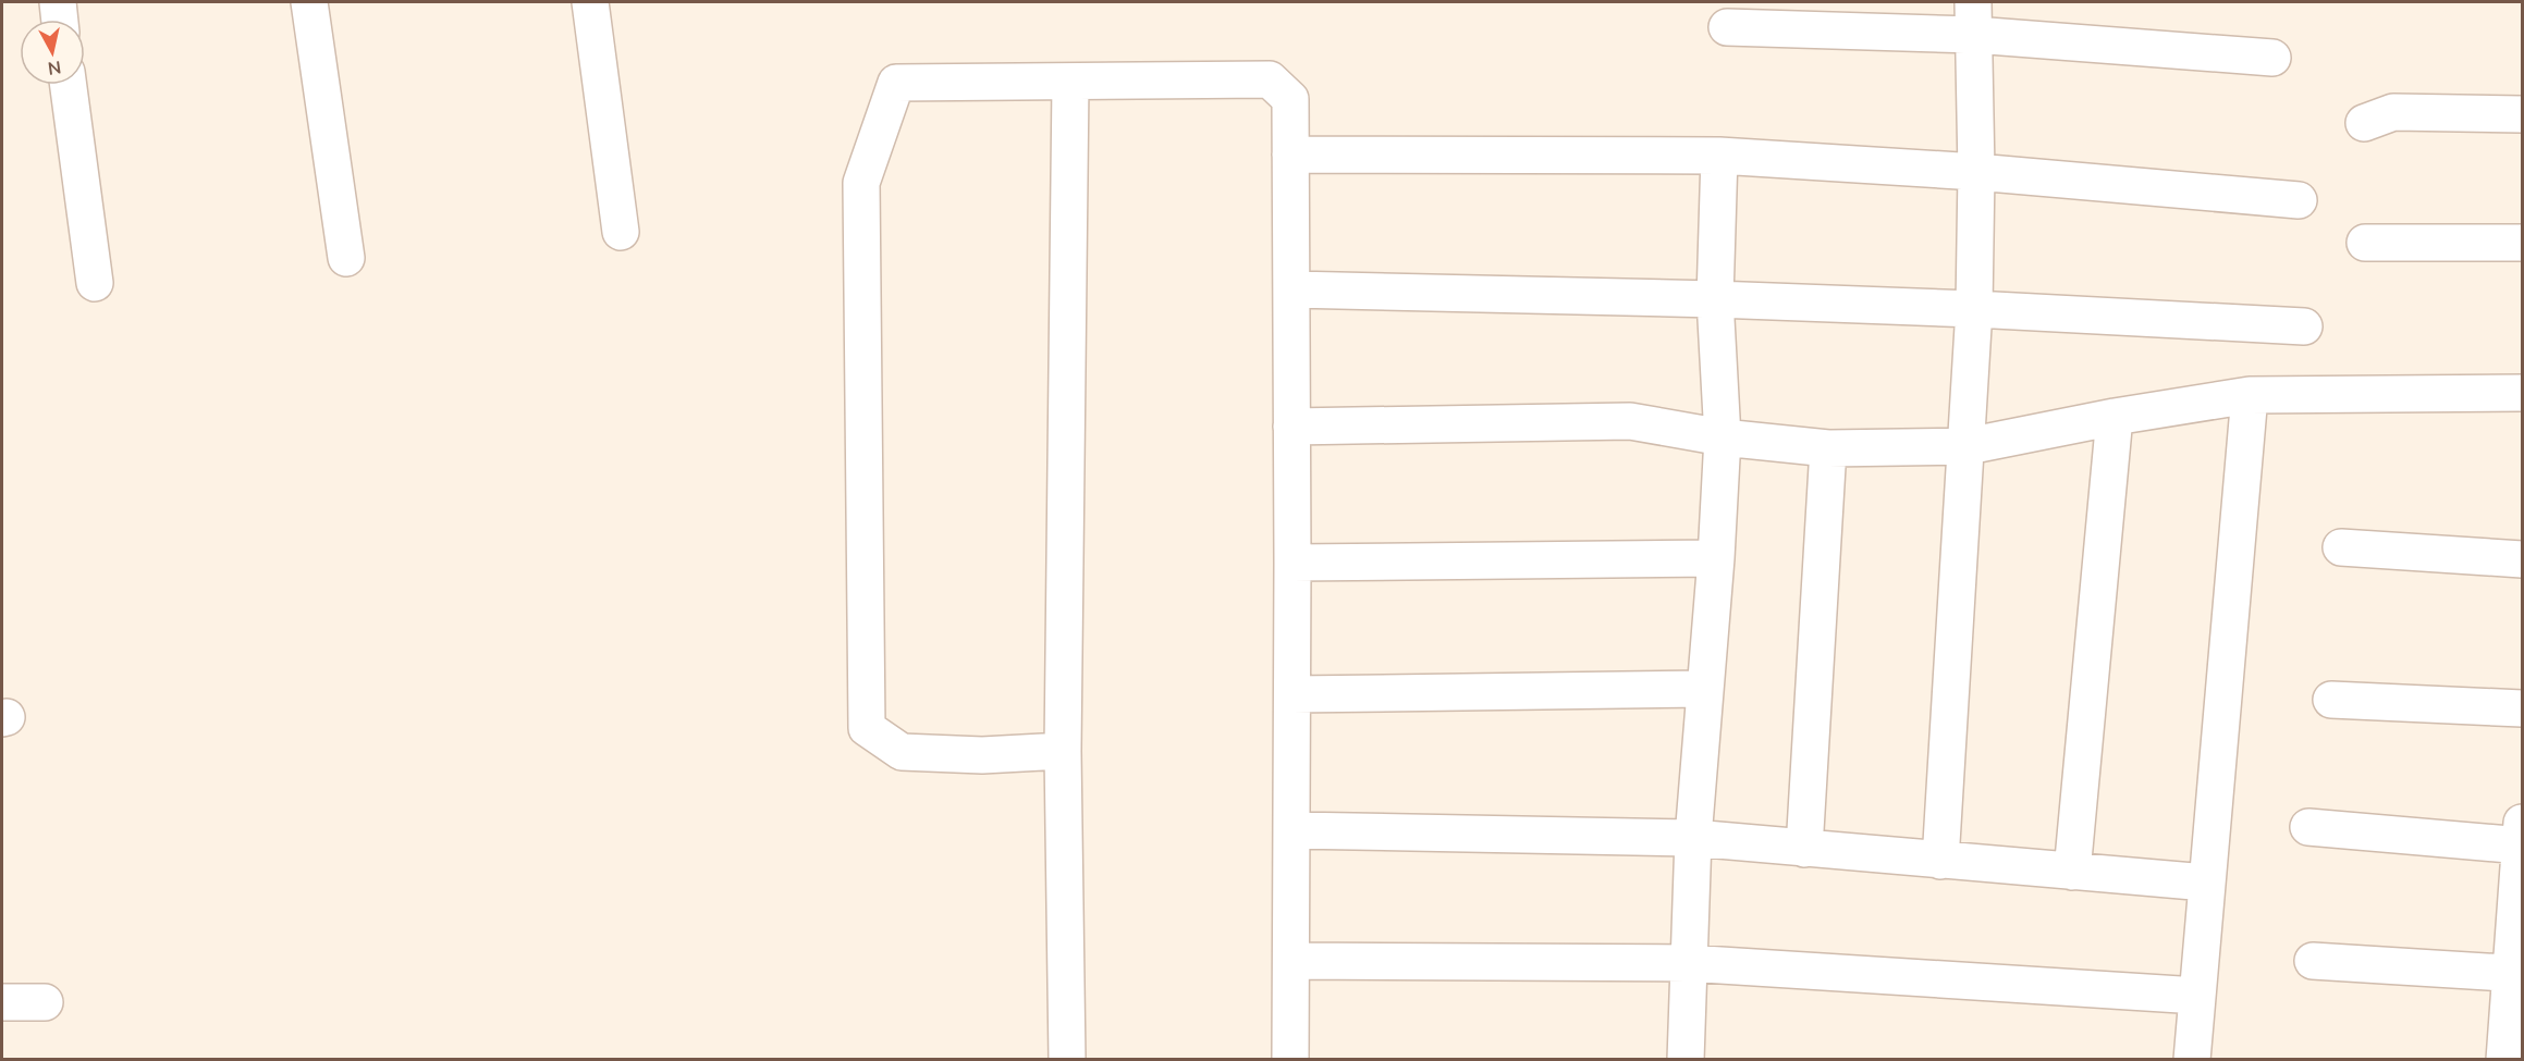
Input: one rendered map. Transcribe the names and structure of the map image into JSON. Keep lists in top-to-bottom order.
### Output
{
  "north": "bottom"
}
